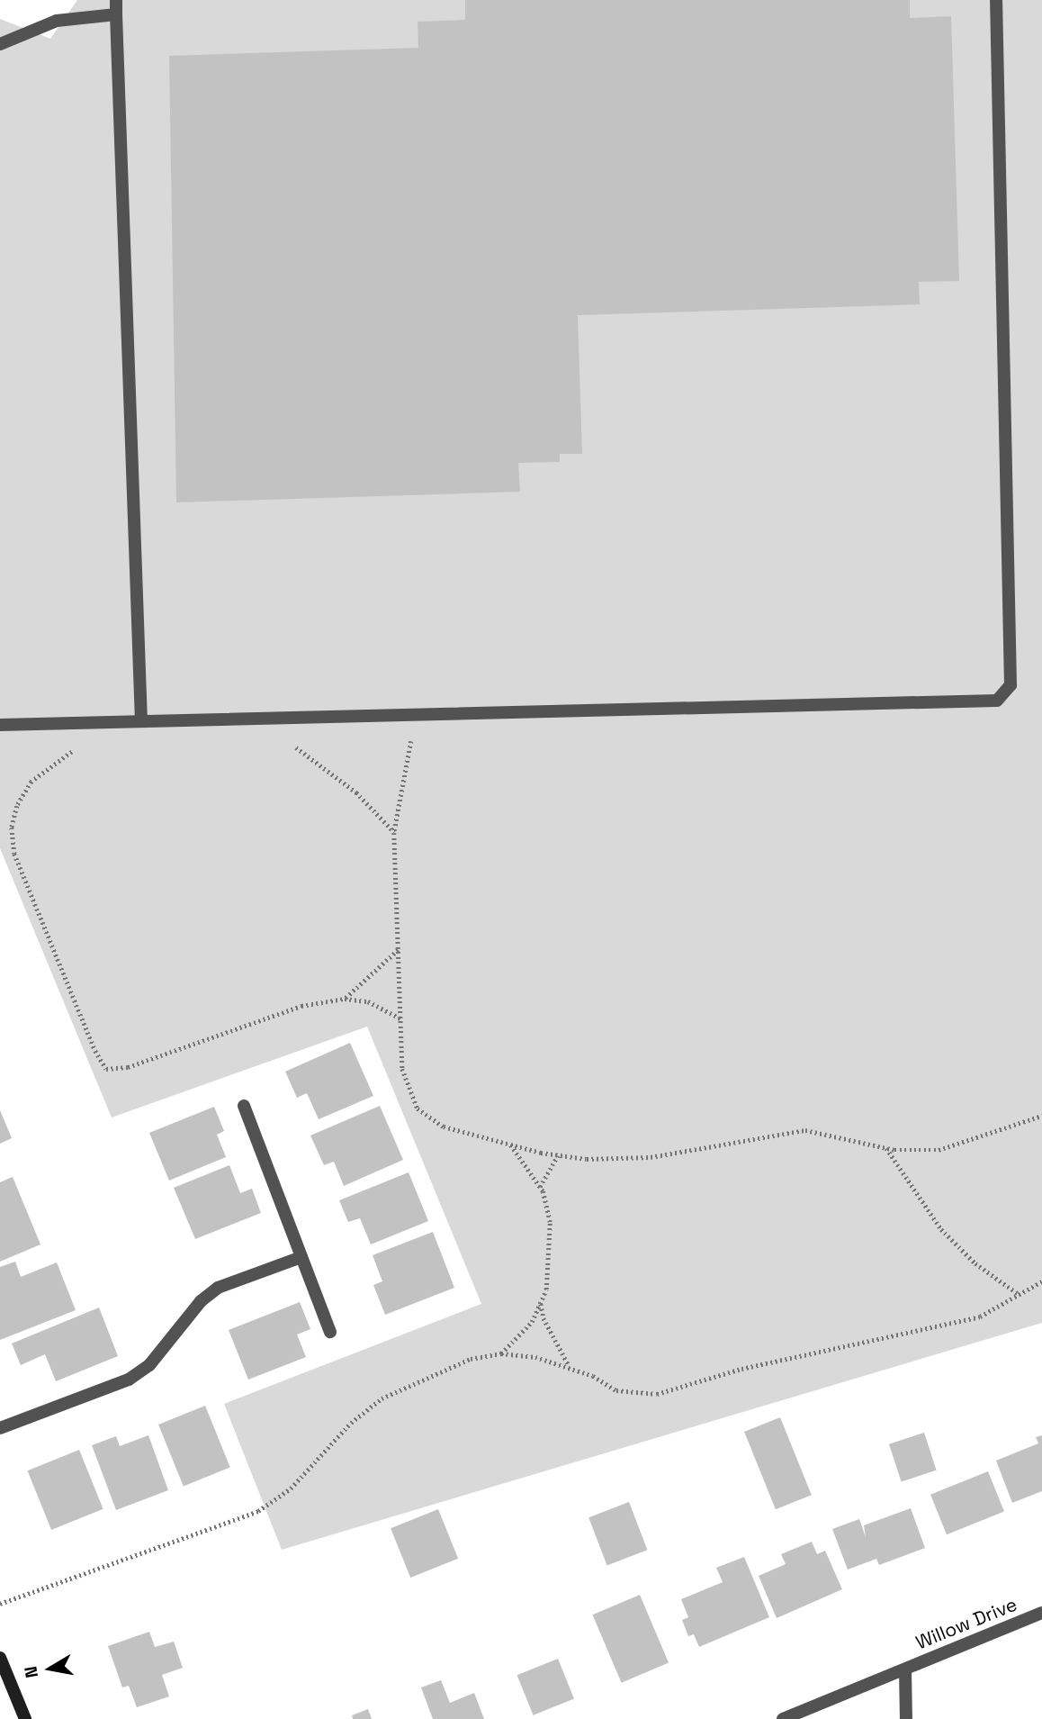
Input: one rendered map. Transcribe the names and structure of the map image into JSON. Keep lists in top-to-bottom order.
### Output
{
  "streets": {
    "street": ["Willow Drive"]
  },
  "north": "left"
}
